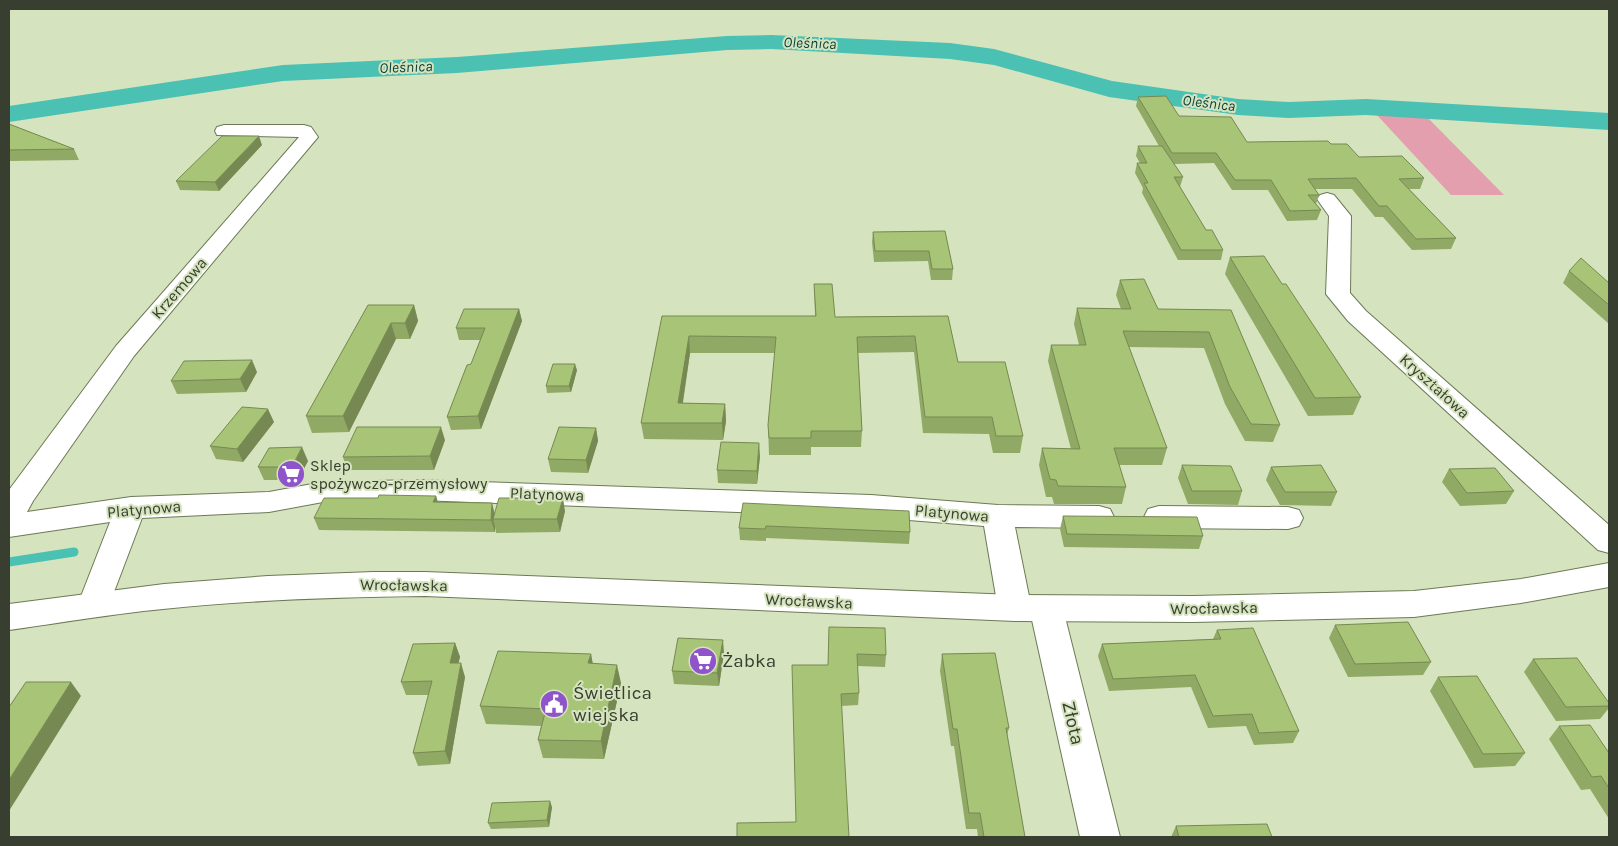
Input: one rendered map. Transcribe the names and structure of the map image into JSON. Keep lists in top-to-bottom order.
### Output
{
  "streets": {
    "street": [
      "Krzemowa",
      "Kryształowa",
      "Platynowa",
      "Wrocławska",
      "Złota"
    ]
  },
  "crossings": [
    ["Platynowa", "Wrocławska"],
    ["Platynowa", "Złota"],
    ["Wrocławska", "Złota"]
  ],
  "water": ["Oleśnica"],
  "places": {
    "supermarket": ["Sklep spożywczo-przemysłowy", "Żabka"],
    "public building": ["Świetlica wiejska"]
  }
}
